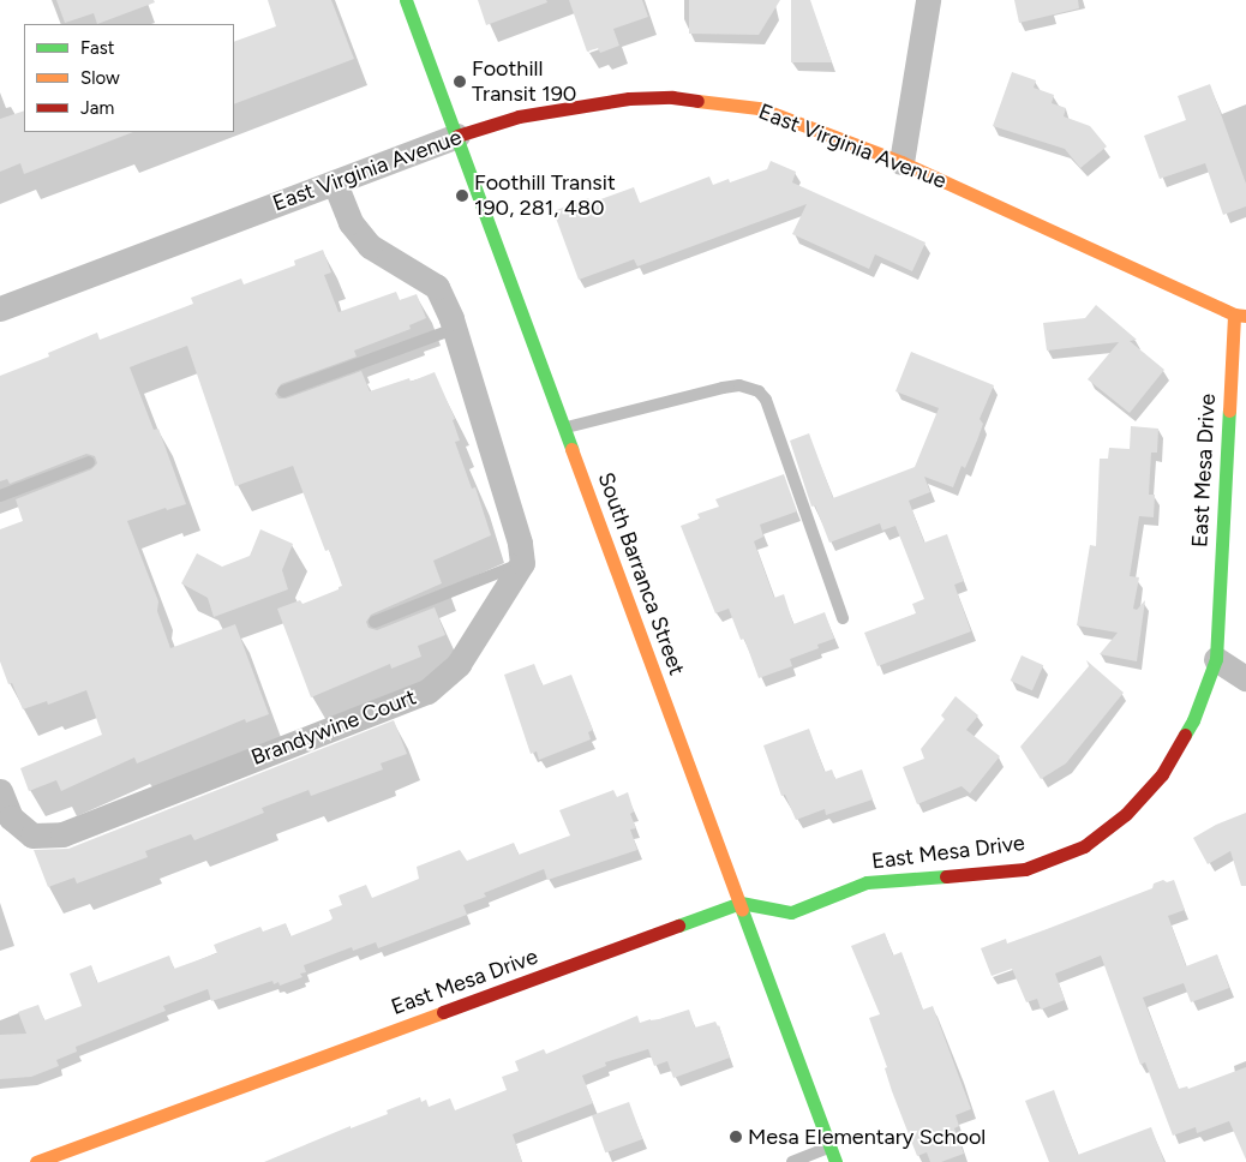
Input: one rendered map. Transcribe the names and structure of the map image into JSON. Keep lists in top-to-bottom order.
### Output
{
  "streets": {
    "street": [
      "East Virginia Avenue",
      "East Mesa Drive",
      "South Barranca Street",
      "Brandywine Court"
    ]
  },
  "crossings": [
    ["East Virginia Avenue", "East Mesa Drive"],
    ["East Virginia Avenue", "South Barranca Street"],
    ["East Mesa Drive", "South Barranca Street"]
  ],
  "places": ["Foothill Transit 190", "Foothill Transit 190, 281, 480", "Mesa Elementary School"],
  "legend": ["Fast", "Slow", "Jam"]
}
